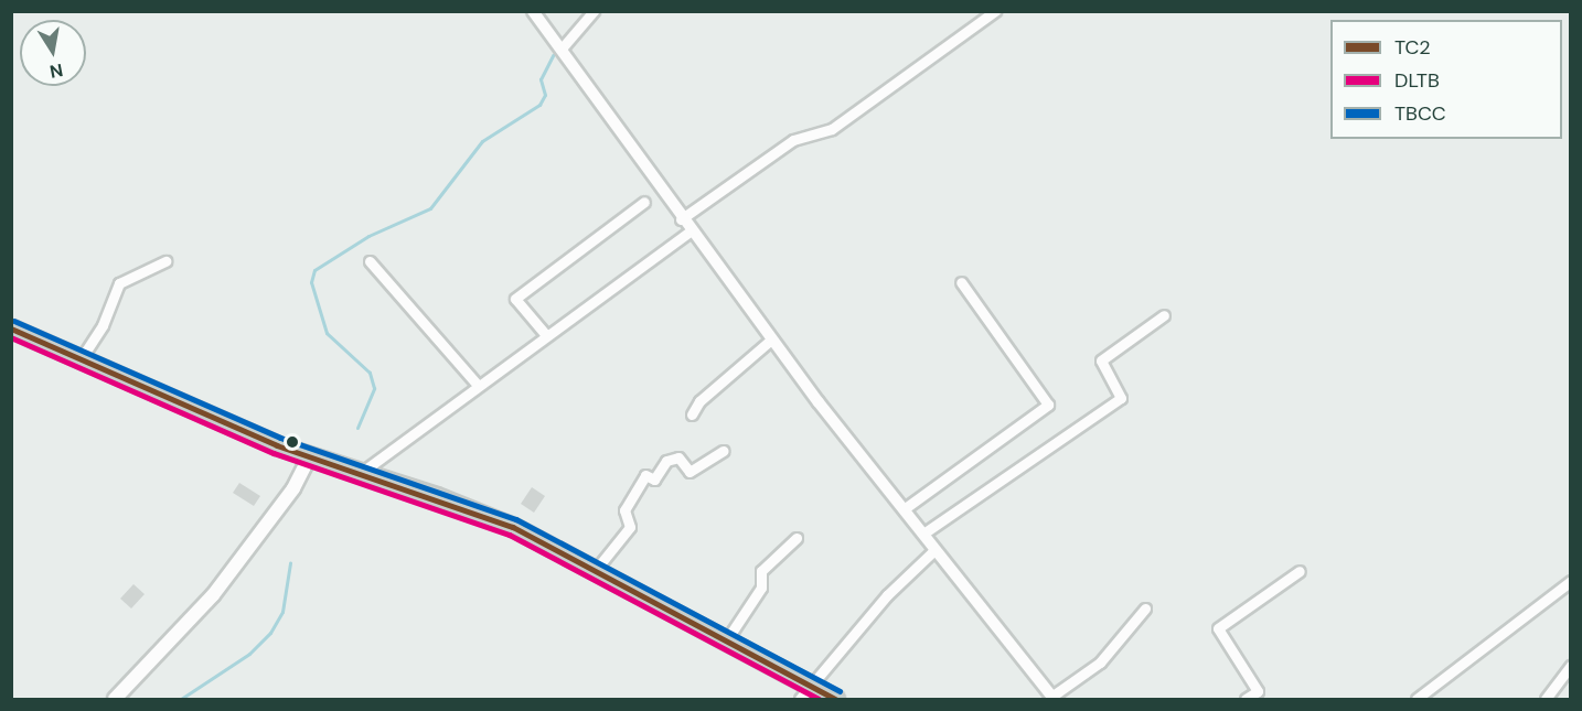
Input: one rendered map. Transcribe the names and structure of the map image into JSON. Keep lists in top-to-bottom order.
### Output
{
  "lines": ["transit line TBCC", "transit line TC2", "transit line DLTB"],
  "legend": ["TC2", "DLTB", "TBCC"],
  "north": "bottom"
}
